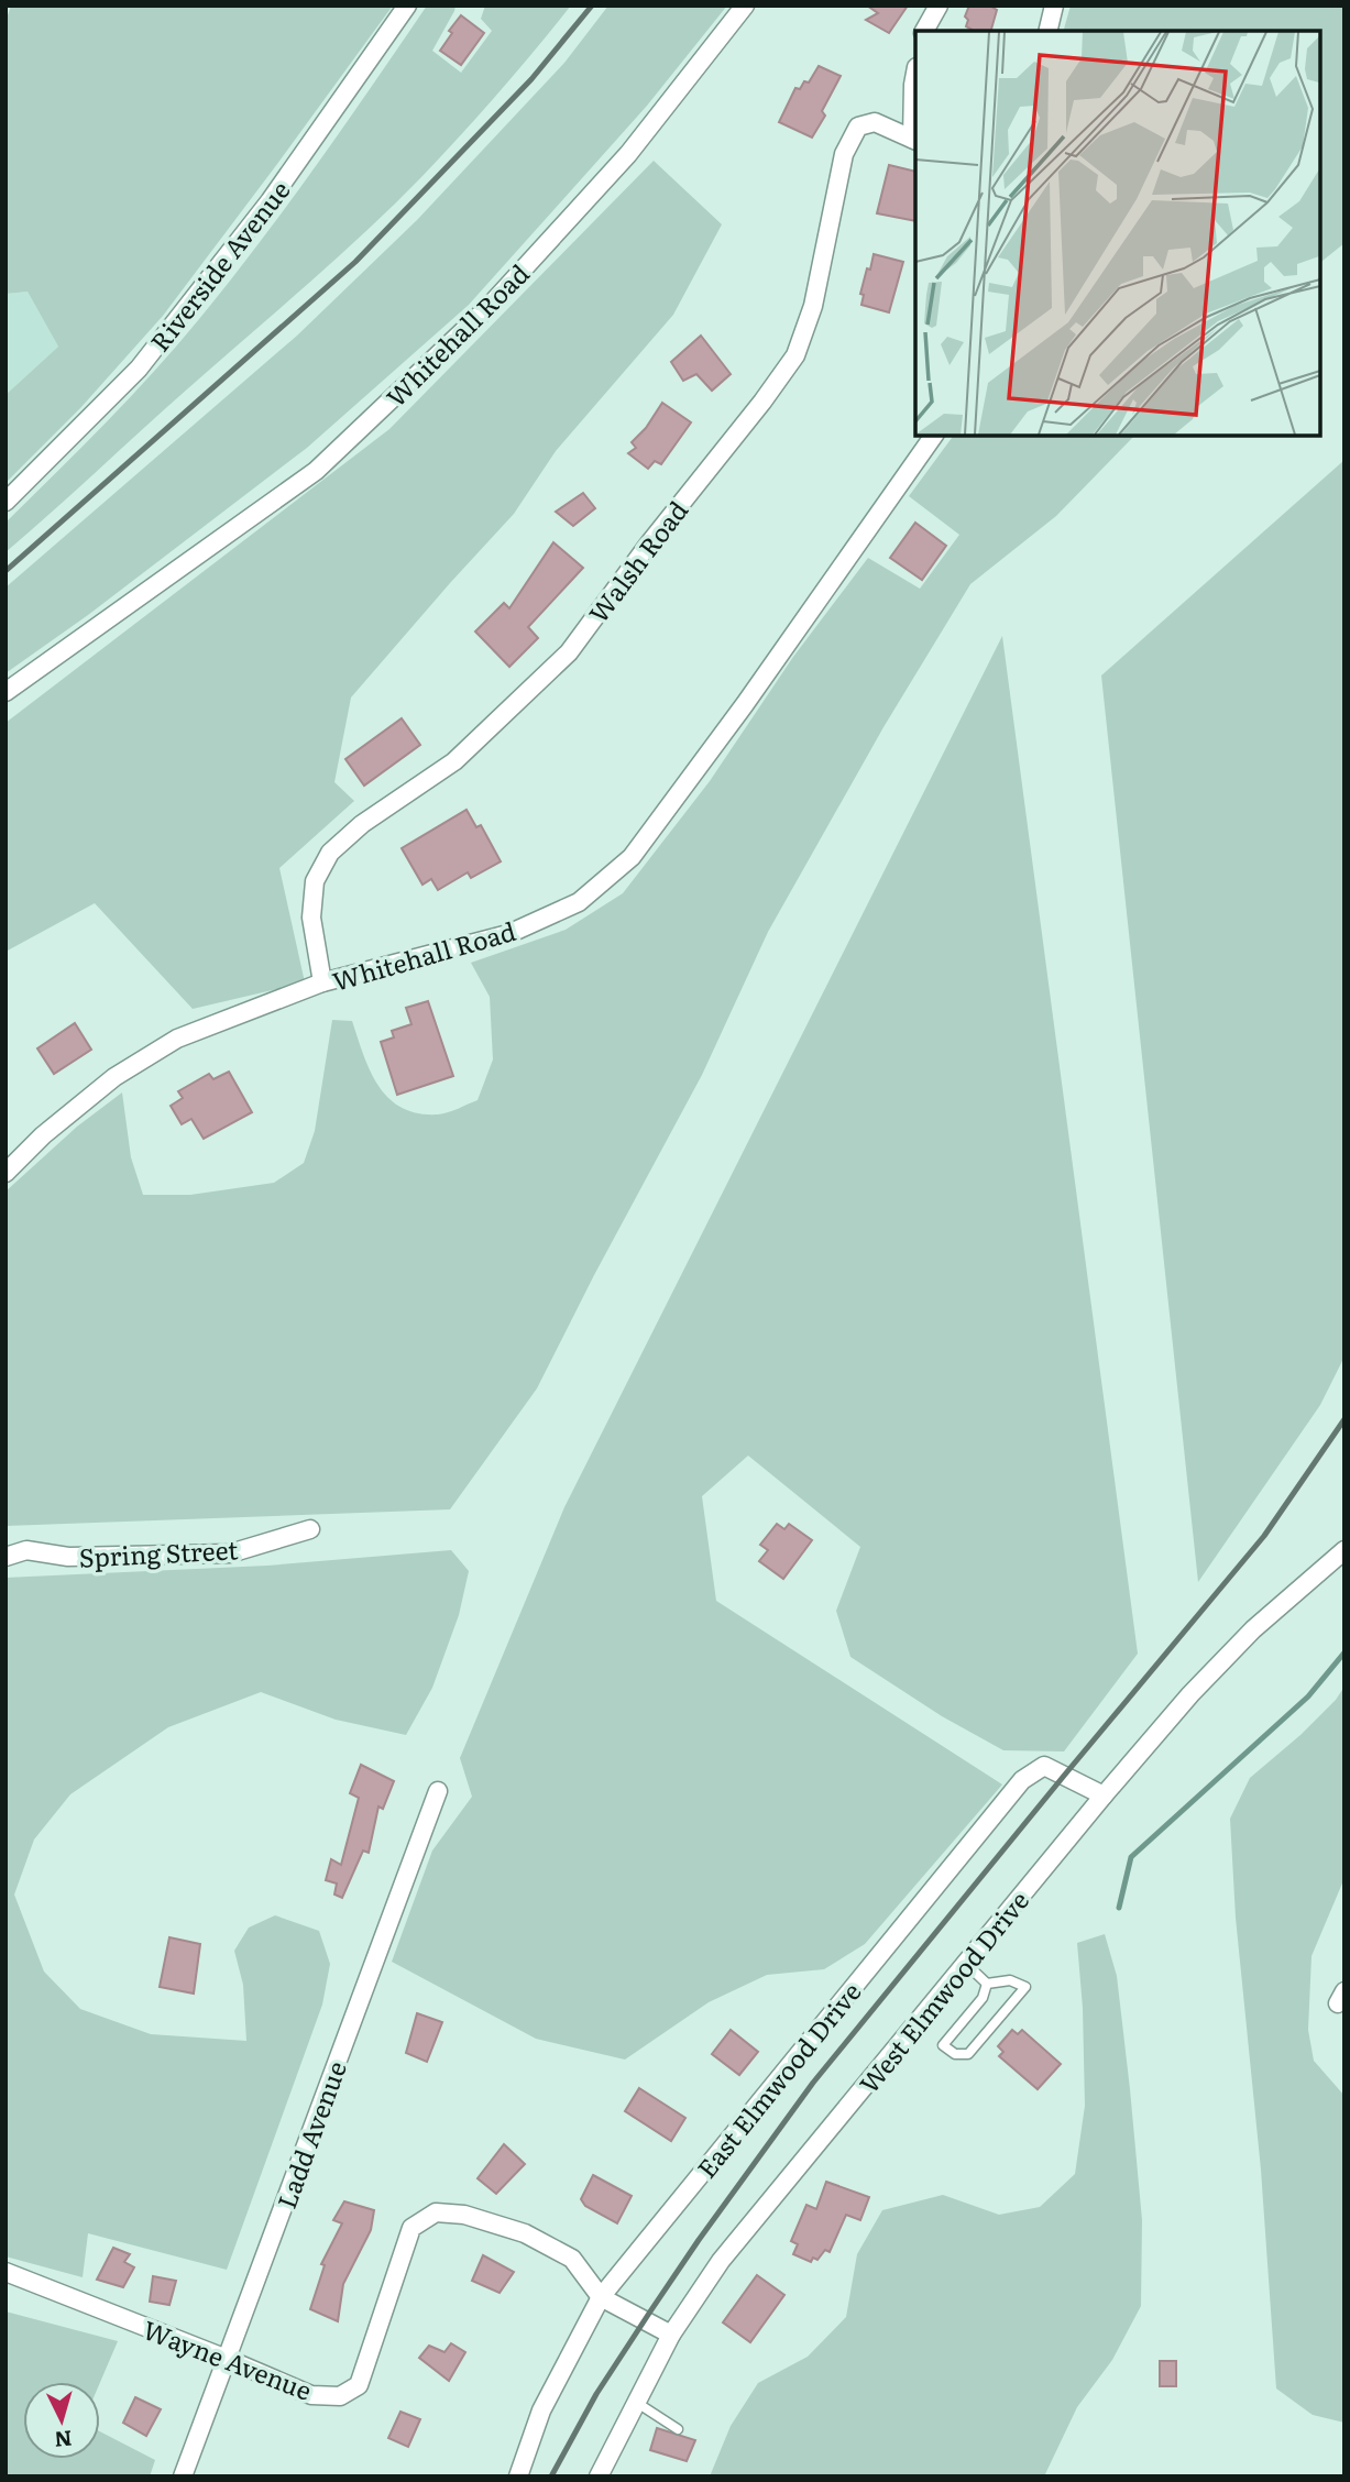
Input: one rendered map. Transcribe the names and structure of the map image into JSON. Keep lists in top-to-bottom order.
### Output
{
  "streets": {
    "street": [
      "Riverside Avenue",
      "Whitehall Road",
      "Walsh Road",
      "Spring Street",
      "West Elmwood Drive",
      "East Elmwood Drive",
      "Ladd Avenue",
      "Wayne Avenue"
    ]
  },
  "crossings": [
    ["Whitehall Road", "Walsh Road"],
    ["West Elmwood Drive", "East Elmwood Drive"],
    ["West Elmwood Drive", "Wayne Avenue"],
    ["East Elmwood Drive", "Wayne Avenue"],
    ["Ladd Avenue", "Wayne Avenue"]
  ],
  "north": "bottom"
}
